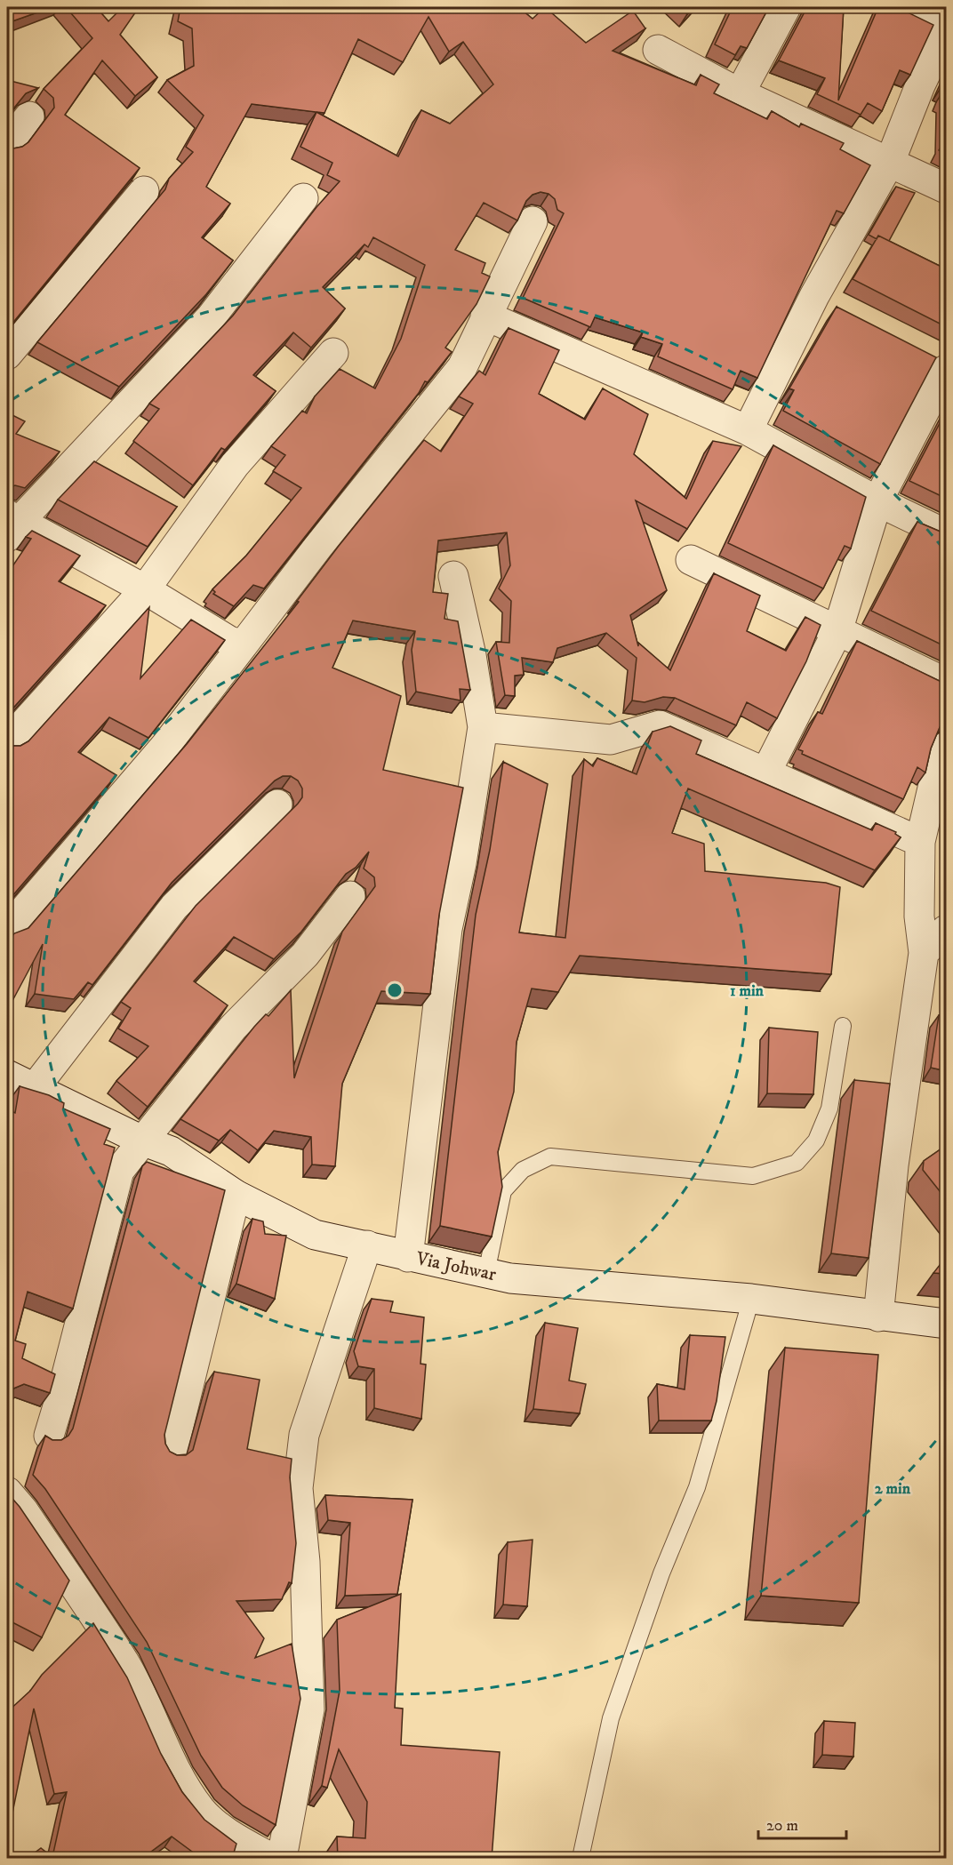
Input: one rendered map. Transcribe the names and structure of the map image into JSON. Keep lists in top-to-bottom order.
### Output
{
  "streets": {
    "street": ["Via Johwar"]
  },
  "scale_bar": "20 m",
  "rings": ["1 min", "2 min"]
}
